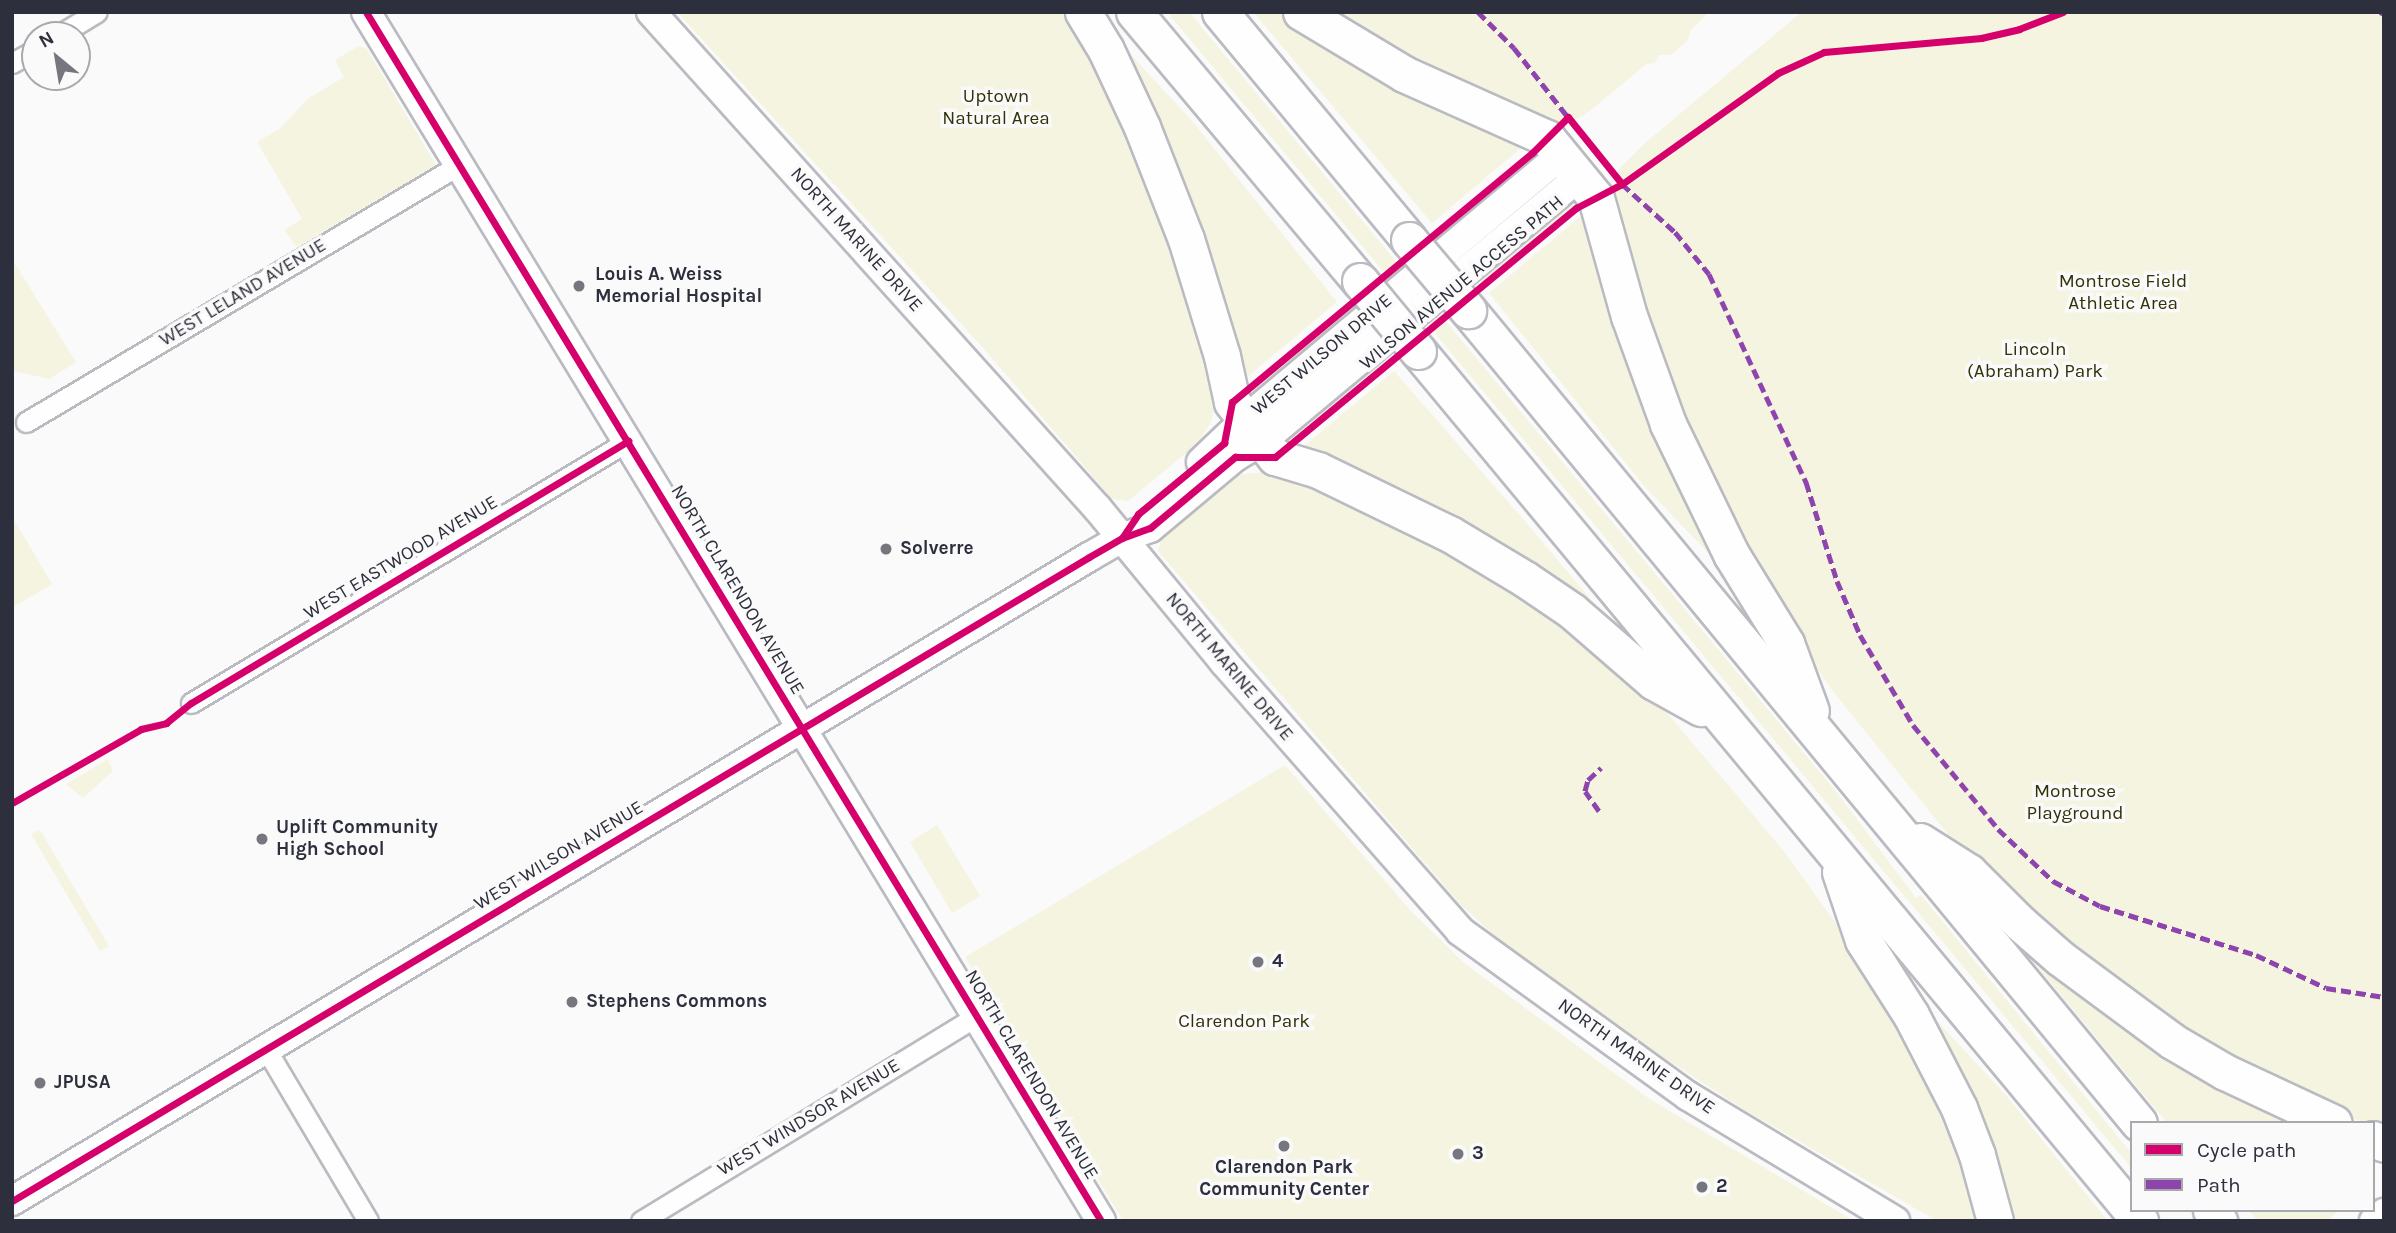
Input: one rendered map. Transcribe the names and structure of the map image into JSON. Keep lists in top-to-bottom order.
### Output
{
  "streets": {
    "street": [
      "NORTH MARINE DRIVE",
      "WEST LELAND AVENUE",
      "WEST WILSON DRIVE",
      "WEST EASTWOOD AVENUE",
      "NORTH CLARENDON AVENUE",
      "WEST WILSON AVENUE",
      "WEST WINDSOR AVENUE"
    ],
    "cycle path": ["WILSON AVENUE ACCESS PATH"]
  },
  "crossings": [
    ["NORTH MARINE DRIVE", "WEST WILSON DRIVE"],
    ["NORTH MARINE DRIVE", "WEST WILSON AVENUE"],
    ["WEST LELAND AVENUE", "NORTH CLARENDON AVENUE"],
    ["WEST WILSON DRIVE", "WEST WILSON AVENUE"],
    ["WEST EASTWOOD AVENUE", "NORTH CLARENDON AVENUE"],
    ["NORTH CLARENDON AVENUE", "WEST WILSON AVENUE"],
    ["NORTH CLARENDON AVENUE", "WEST WINDSOR AVENUE"]
  ],
  "parks": [
    "Uptown Natural Area",
    "Montrose Field Athletic Area",
    "Lincoln (Abraham) Park",
    "Montrose Playground",
    "Clarendon Park"
  ],
  "places": [
    "Louis A. Weiss Memorial Hospital",
    "Solverre",
    "Uplift Community High School",
    "4",
    "Stephens Commons",
    "JPUSA",
    "Clarendon Park Community Center",
    "3",
    "2"
  ],
  "legend": ["Cycle path", "Path"],
  "north": "top left"
}
